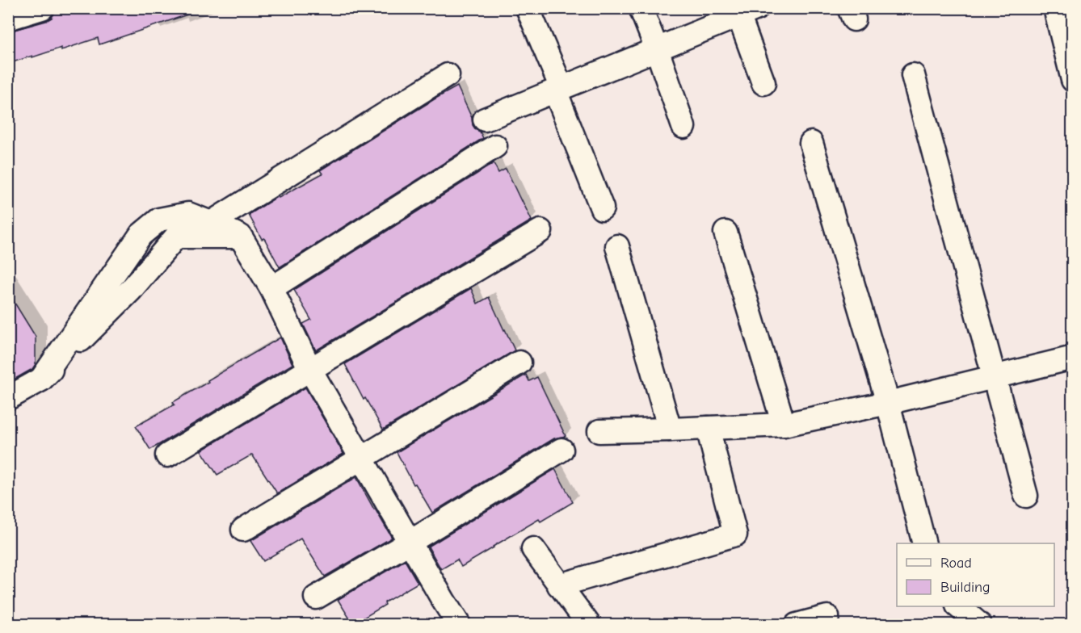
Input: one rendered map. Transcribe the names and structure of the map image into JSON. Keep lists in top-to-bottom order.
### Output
{
  "legend": ["Road", "Building"]
}
